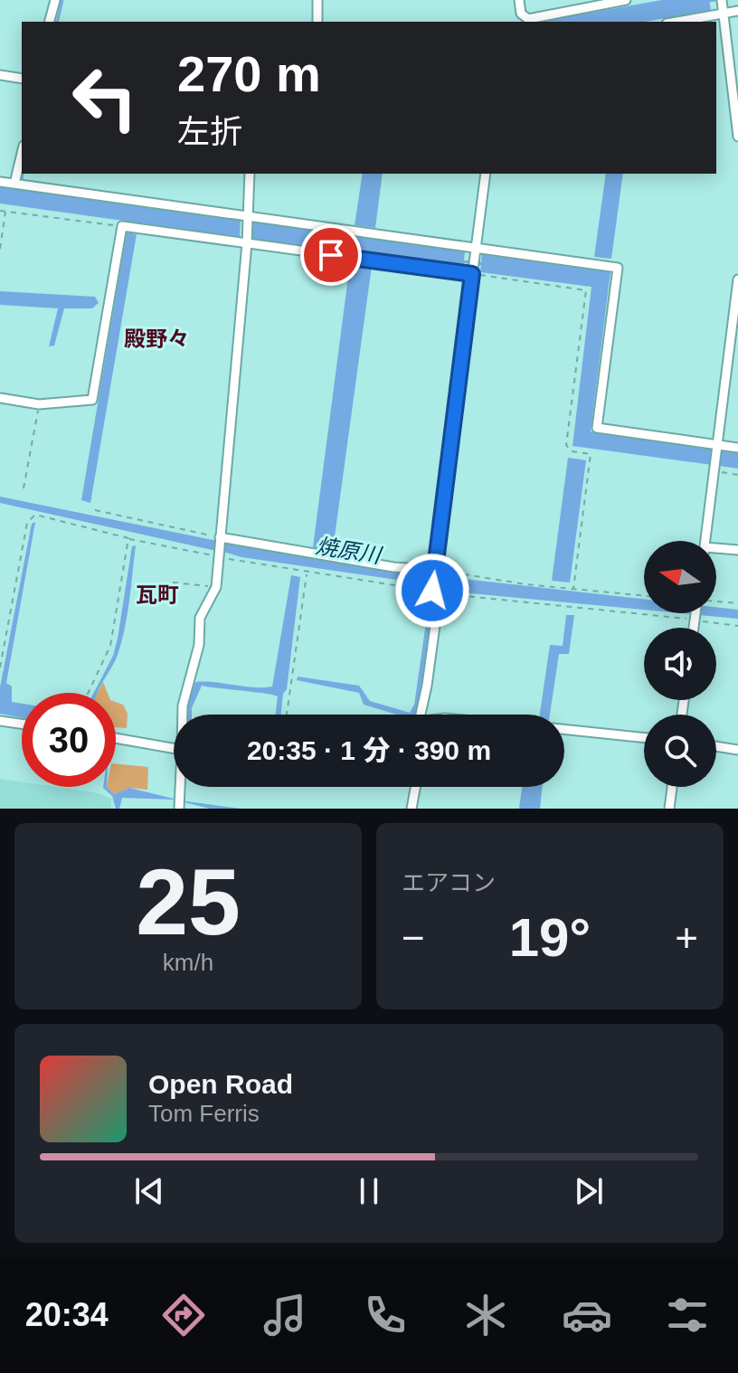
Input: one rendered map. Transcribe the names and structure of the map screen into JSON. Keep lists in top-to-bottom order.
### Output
{
  "districts": ["殿野々", "瓦町"],
  "water": ["焼原川"],
  "north": "left",
  "page": {
    "turn": ["270 m", "左折"],
    "limit": "30",
    "trip": "20:35 · 1 分 · 390 m",
    "tile": [
      ["25", "km/h"],
      "エアコン"
    ],
    "heat": ["−", "19°", "+"],
    "song": ["Open Road", "Tom Ferris"],
    "tabs": "20:34"
  }
}
